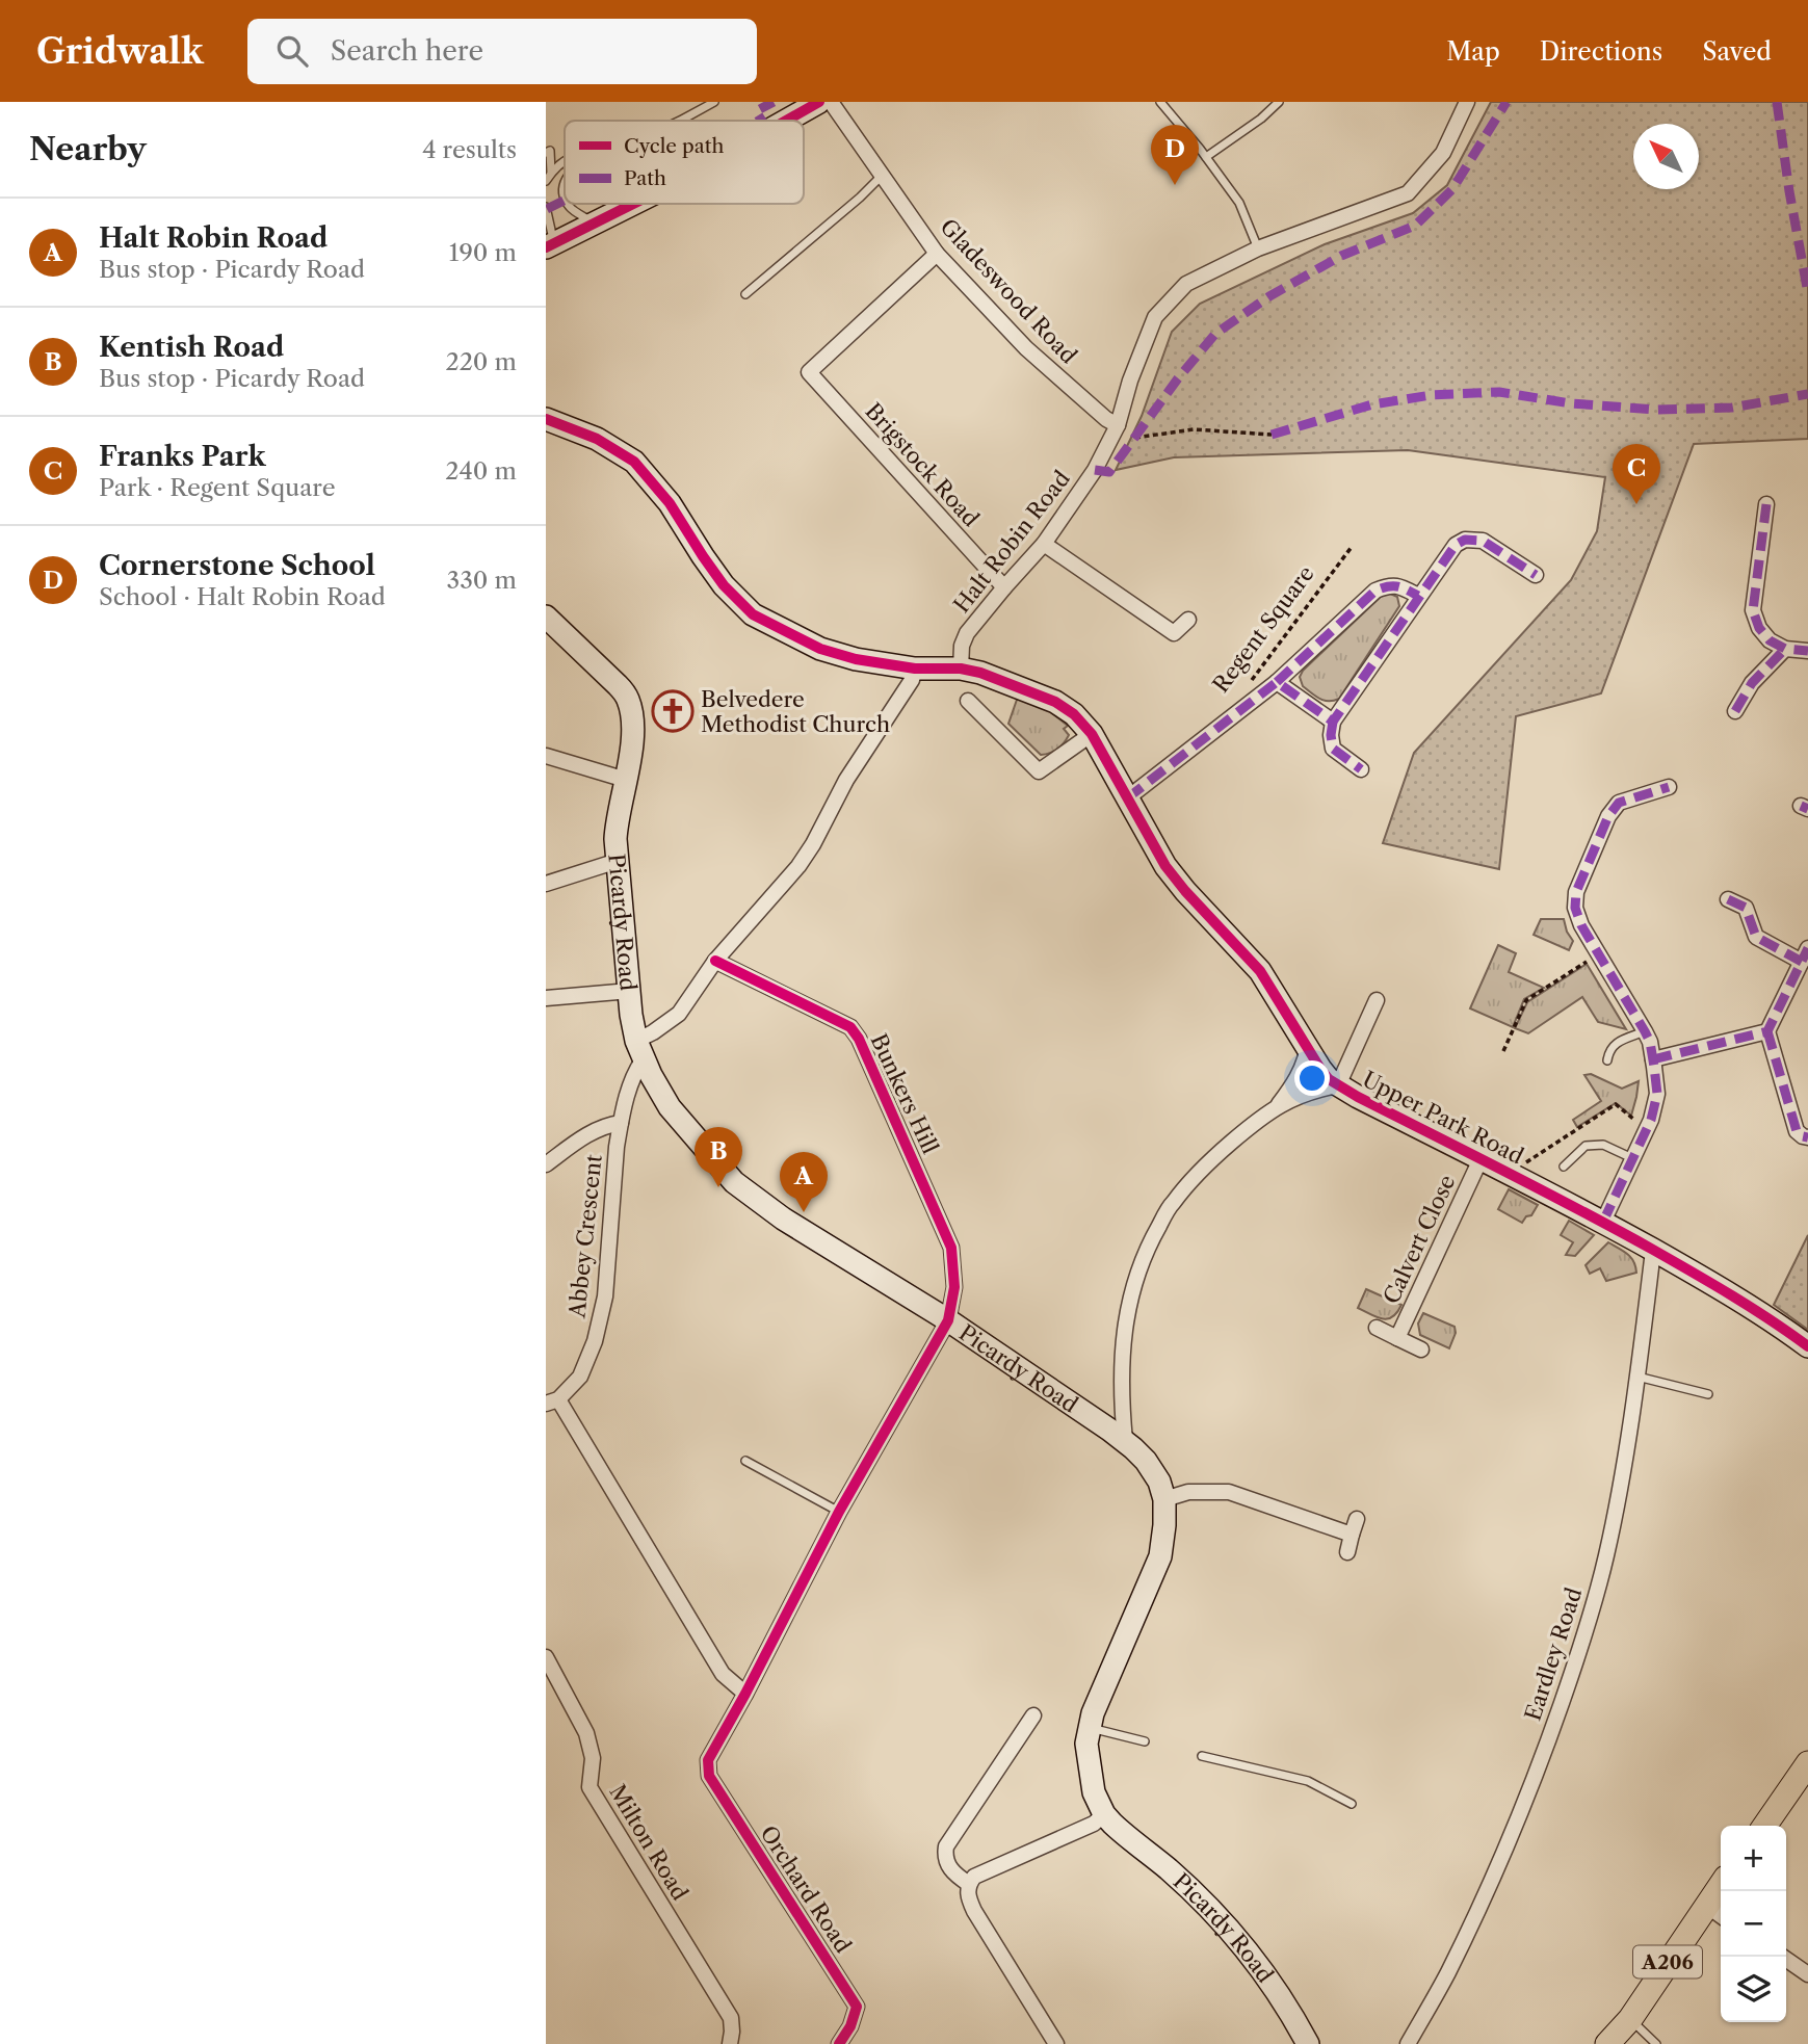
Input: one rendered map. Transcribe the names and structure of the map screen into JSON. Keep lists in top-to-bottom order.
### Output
{
  "streets": {
    "main road": ["Picardy Road", "Upper Park Road", "A206"],
    "street": [
      "Gladeswood Road",
      "Brigstock Road",
      "Halt Robin Road",
      "Regent Square",
      "Bunkers Hill",
      "Abbey Crescent",
      "Calvert Close",
      "Eardley Road",
      "Milton Road",
      "Orchard Road"
    ]
  },
  "crossings": [
    ["Gladeswood Road", "Brigstock Road"],
    ["Gladeswood Road", "Halt Robin Road"],
    ["Brigstock Road", "Halt Robin Road"],
    ["Halt Robin Road", "Upper Park Road"],
    ["Regent Square", "Upper Park Road"],
    ["Picardy Road", "Bunkers Hill"],
    ["Picardy Road", "Abbey Crescent"],
    ["Upper Park Road", "Calvert Close"],
    ["Upper Park Road", "Eardley Road"]
  ],
  "places": {
    "church": ["Belvedere Methodist Church"]
  },
  "legend": ["Cycle path", "Path"],
  "north": "top left",
  "page": {
    "header": "Gridwalk",
    "search": "Search here",
    "nav": ["Map", "Directions", "Saved"],
    "heading": ["Nearby", "4 results"],
    "pins": [
      "D",
      "C",
      "B",
      "A"
    ],
    "list": [
      {
        "mark": "A",
        "name": "Halt Robin Road",
        "note": "Bus stop · Picardy Road",
        "value": "190 m"
      },
      {
        "mark": "B",
        "name": "Kentish Road",
        "note": "Bus stop · Picardy Road",
        "value": "220 m"
      },
      {
        "mark": "C",
        "name": "Franks Park",
        "note": "Park · Regent Square",
        "value": "240 m"
      },
      {
        "mark": "D",
        "name": "Cornerstone School",
        "note": "School · Halt Robin Road",
        "value": "330 m"
      }
    ],
    "map_buttons": ["+", "−"]
  }
}
